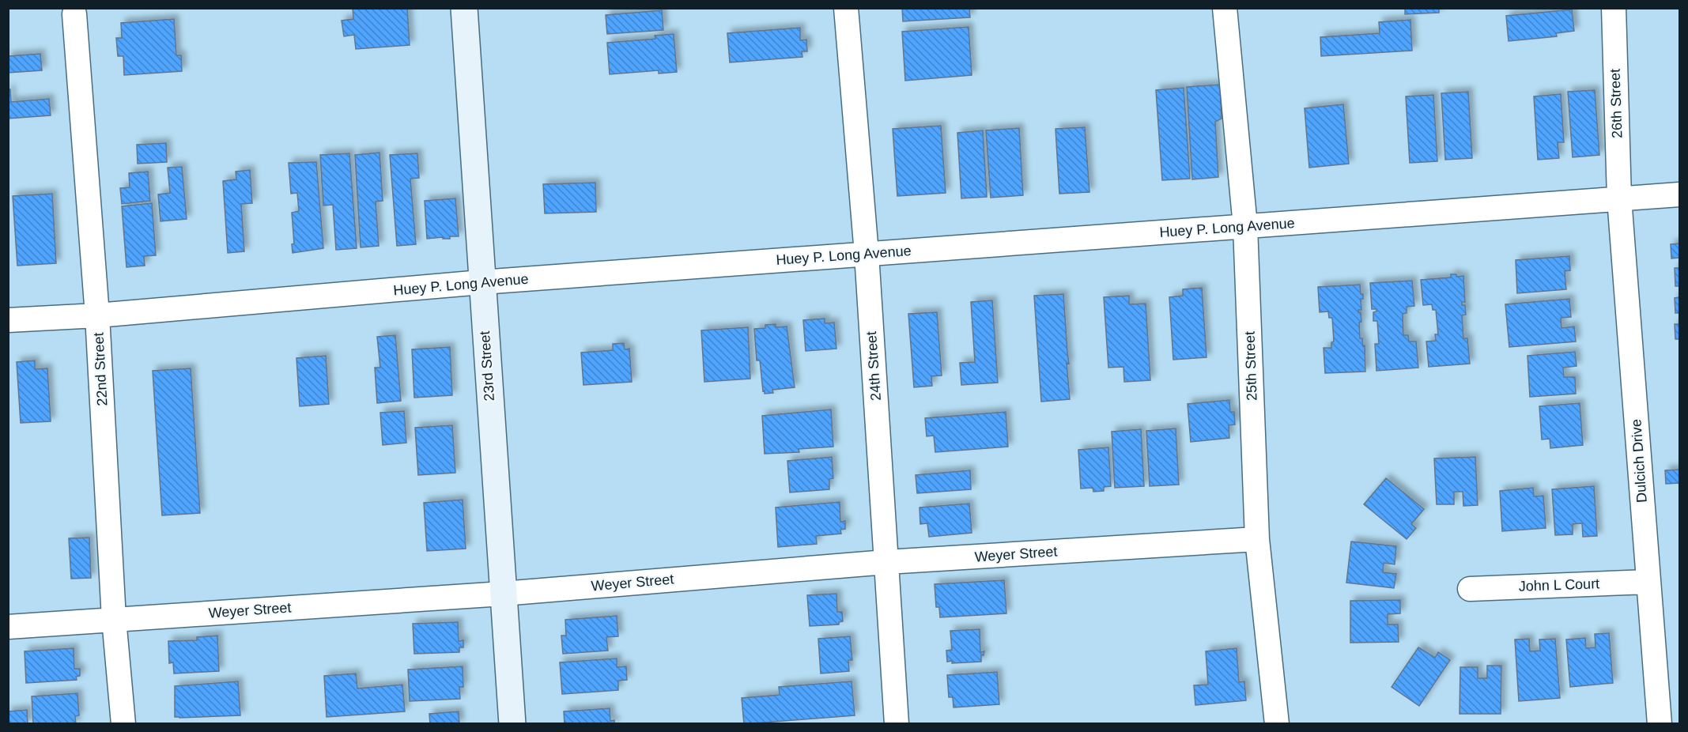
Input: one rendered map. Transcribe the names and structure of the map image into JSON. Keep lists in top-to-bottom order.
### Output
{
  "streets": {
    "street": [
      "26th Street",
      "Huey P. Long Avenue",
      "23rd Street",
      "24th Street",
      "25th Street",
      "22nd Street",
      "Dulcich Drive",
      "Weyer Street",
      "John L Court"
    ]
  },
  "crossings": [
    ["26th Street", "Huey P. Long Avenue"],
    ["26th Street", "Dulcich Drive"],
    ["Huey P. Long Avenue", "23rd Street"],
    ["Huey P. Long Avenue", "24th Street"],
    ["Huey P. Long Avenue", "25th Street"],
    ["Huey P. Long Avenue", "22nd Street"],
    ["Huey P. Long Avenue", "Dulcich Drive"],
    ["23rd Street", "Weyer Street"],
    ["24th Street", "Weyer Street"],
    ["25th Street", "Weyer Street"],
    ["22nd Street", "Weyer Street"],
    ["Dulcich Drive", "John L Court"]
  ]
}
